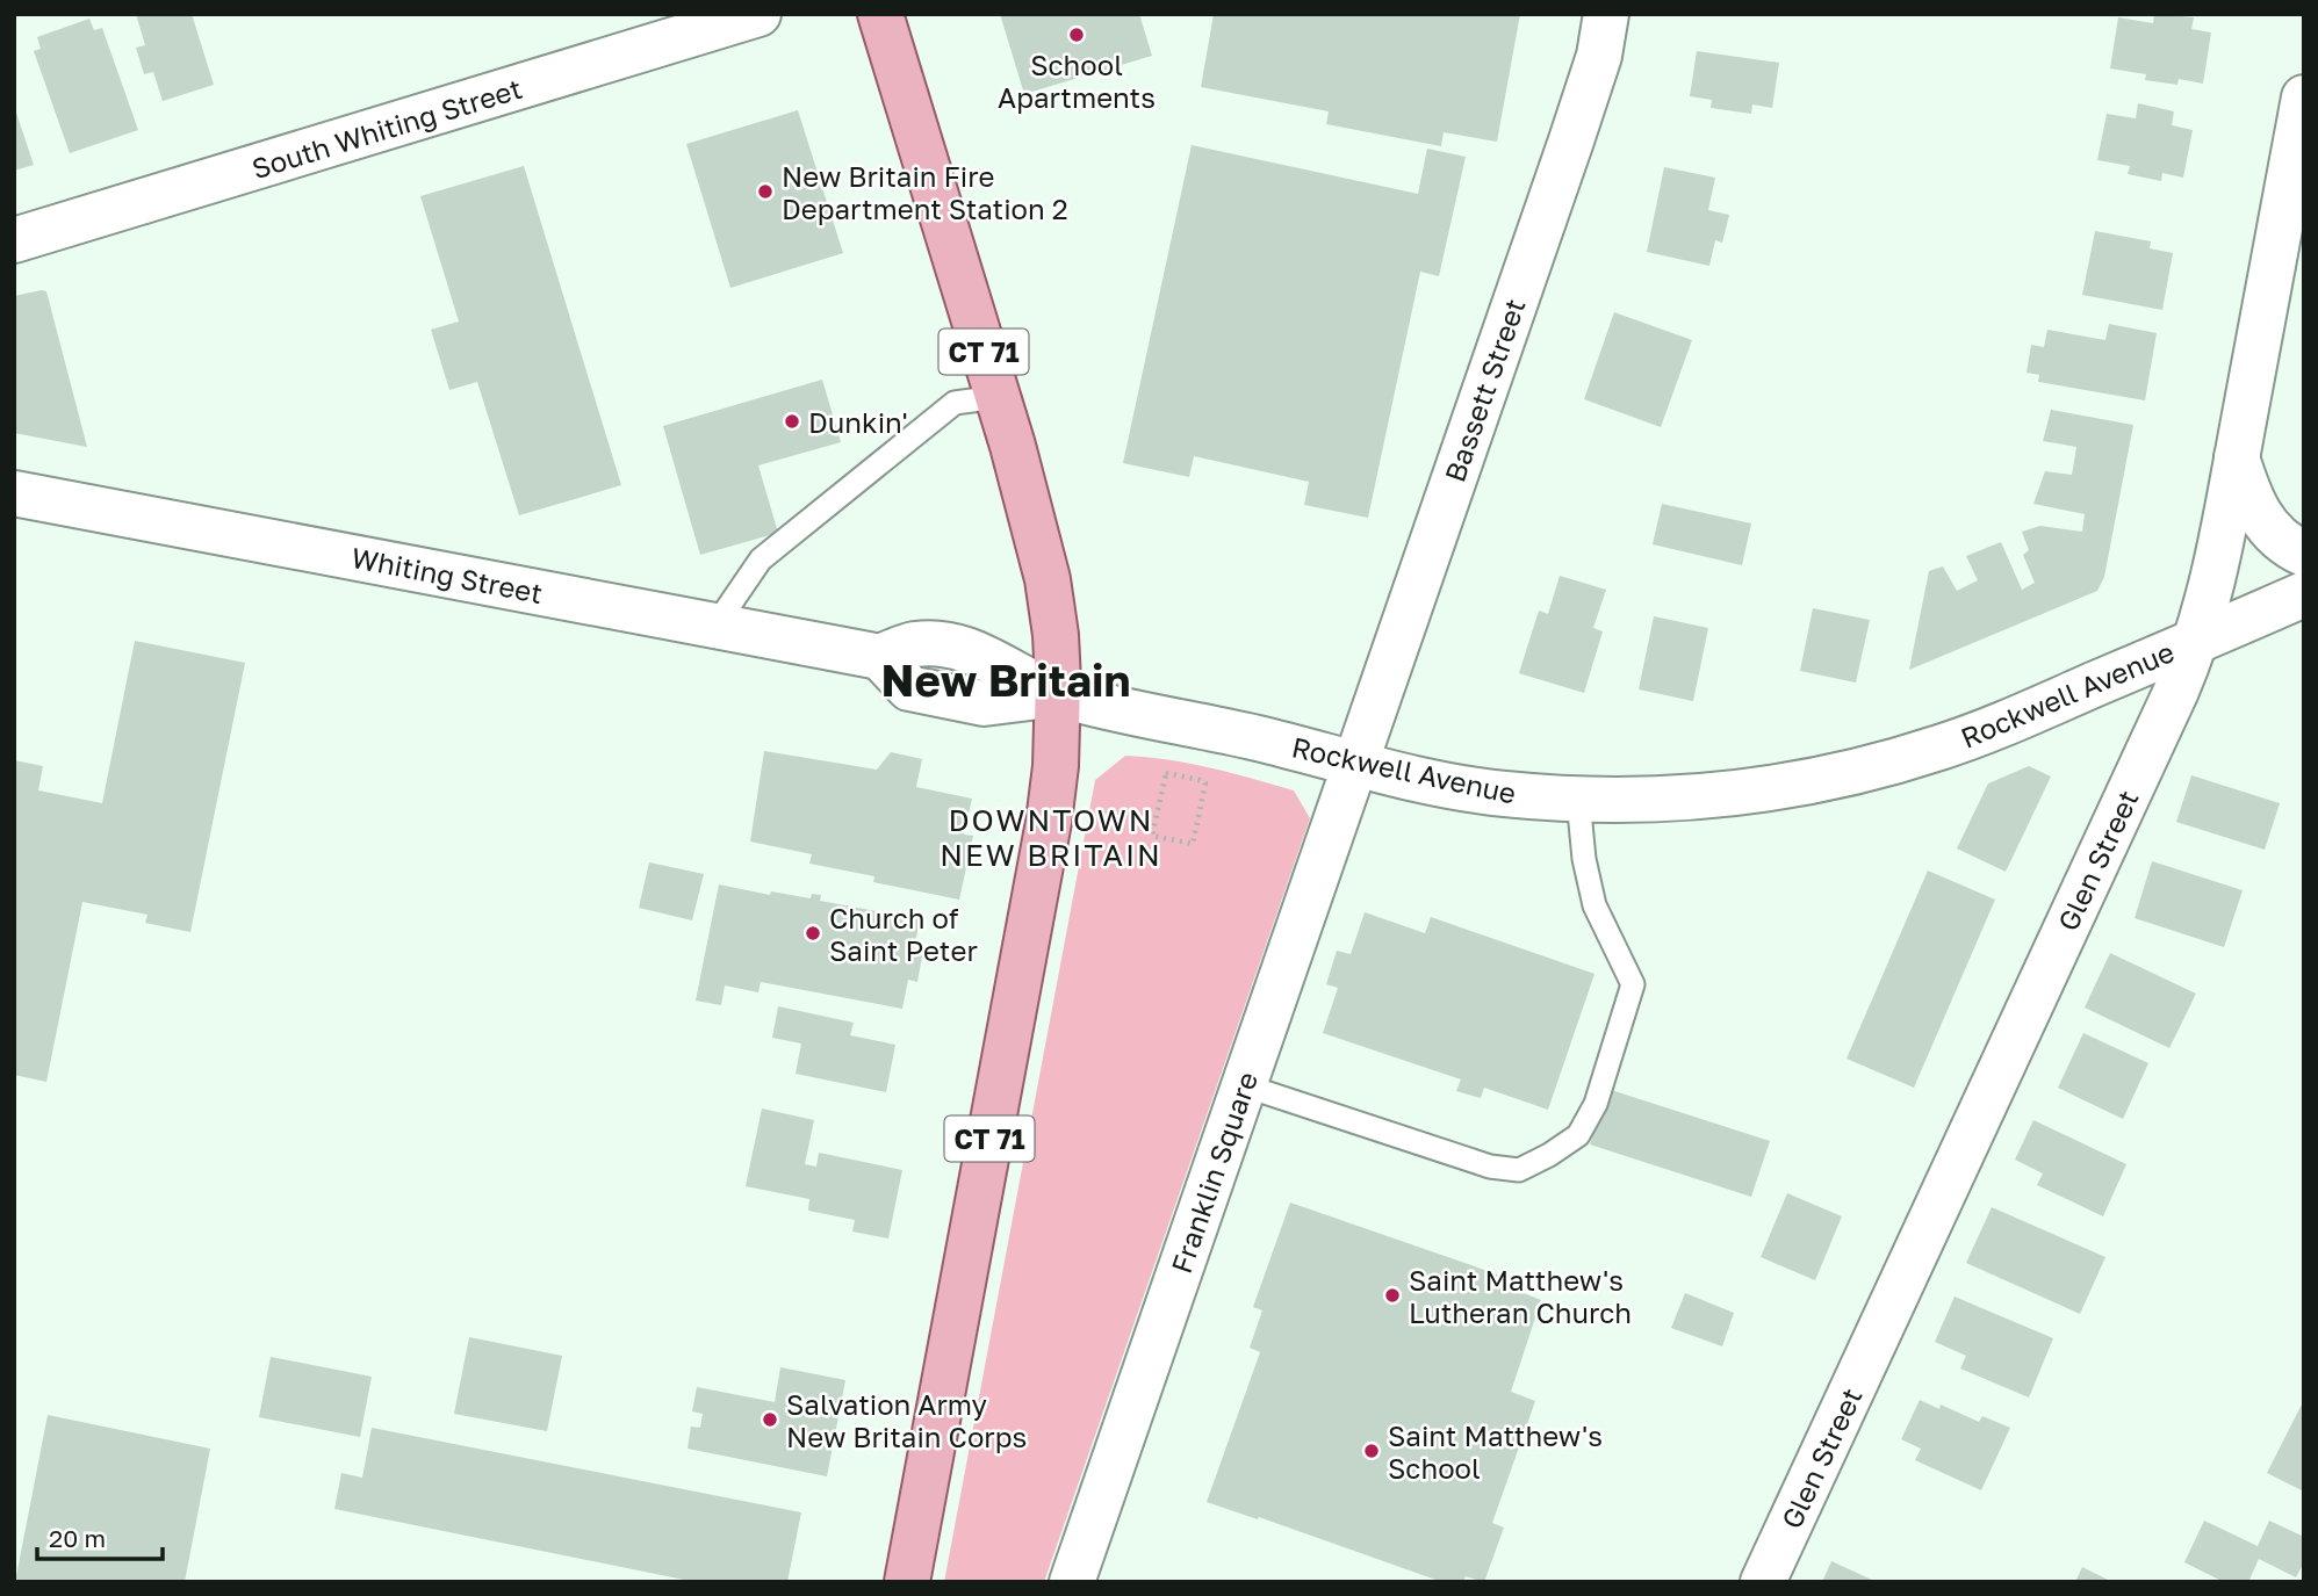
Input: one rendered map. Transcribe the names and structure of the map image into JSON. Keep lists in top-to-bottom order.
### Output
{
  "streets": {
    "main road": ["CT 71"],
    "street": [
      "South Whiting Street",
      "Bassett Street",
      "Whiting Street",
      "Rockwell Avenue",
      "Glen Street",
      "Franklin Square"
    ]
  },
  "crossings": [
    ["CT 71", "Whiting Street"],
    ["CT 71", "Rockwell Avenue"],
    ["Bassett Street", "Rockwell Avenue"],
    ["Bassett Street", "Franklin Square"],
    ["Whiting Street", "Rockwell Avenue"],
    ["Rockwell Avenue", "Glen Street"],
    ["Rockwell Avenue", "Franklin Square"]
  ],
  "districts": ["New Britain", "DOWNTOWN NEW BRITAIN"],
  "places": [
    "School Apartments",
    "New Britain Fire Department Station 2",
    "Dunkin'",
    "Church of Saint Peter",
    "Saint Matthew's Lutheran Church",
    "Salvation Army New Britain Corps",
    "Saint Matthew's School"
  ],
  "scale_bar": "20 m"
}
